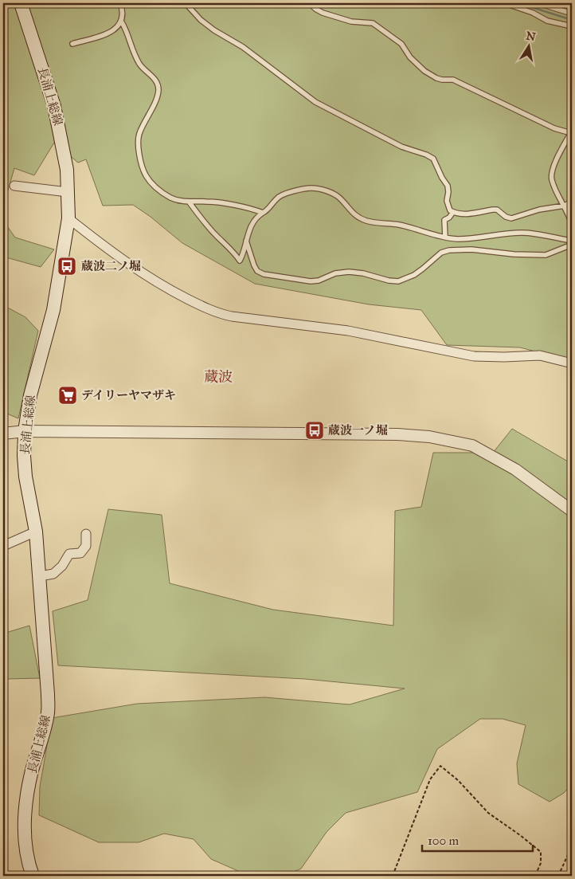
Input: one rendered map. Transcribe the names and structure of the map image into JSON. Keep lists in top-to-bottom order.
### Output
{
  "streets": {
    "main road": ["長浦上総線"]
  },
  "districts": ["蔵波"],
  "places": {
    "bus stop": ["蔵波二ノ堀", "蔵波一ノ堀"],
    "supermarket": ["デイリーヤマザキ"]
  },
  "scale_bar": "100 m",
  "north": "top"
}
